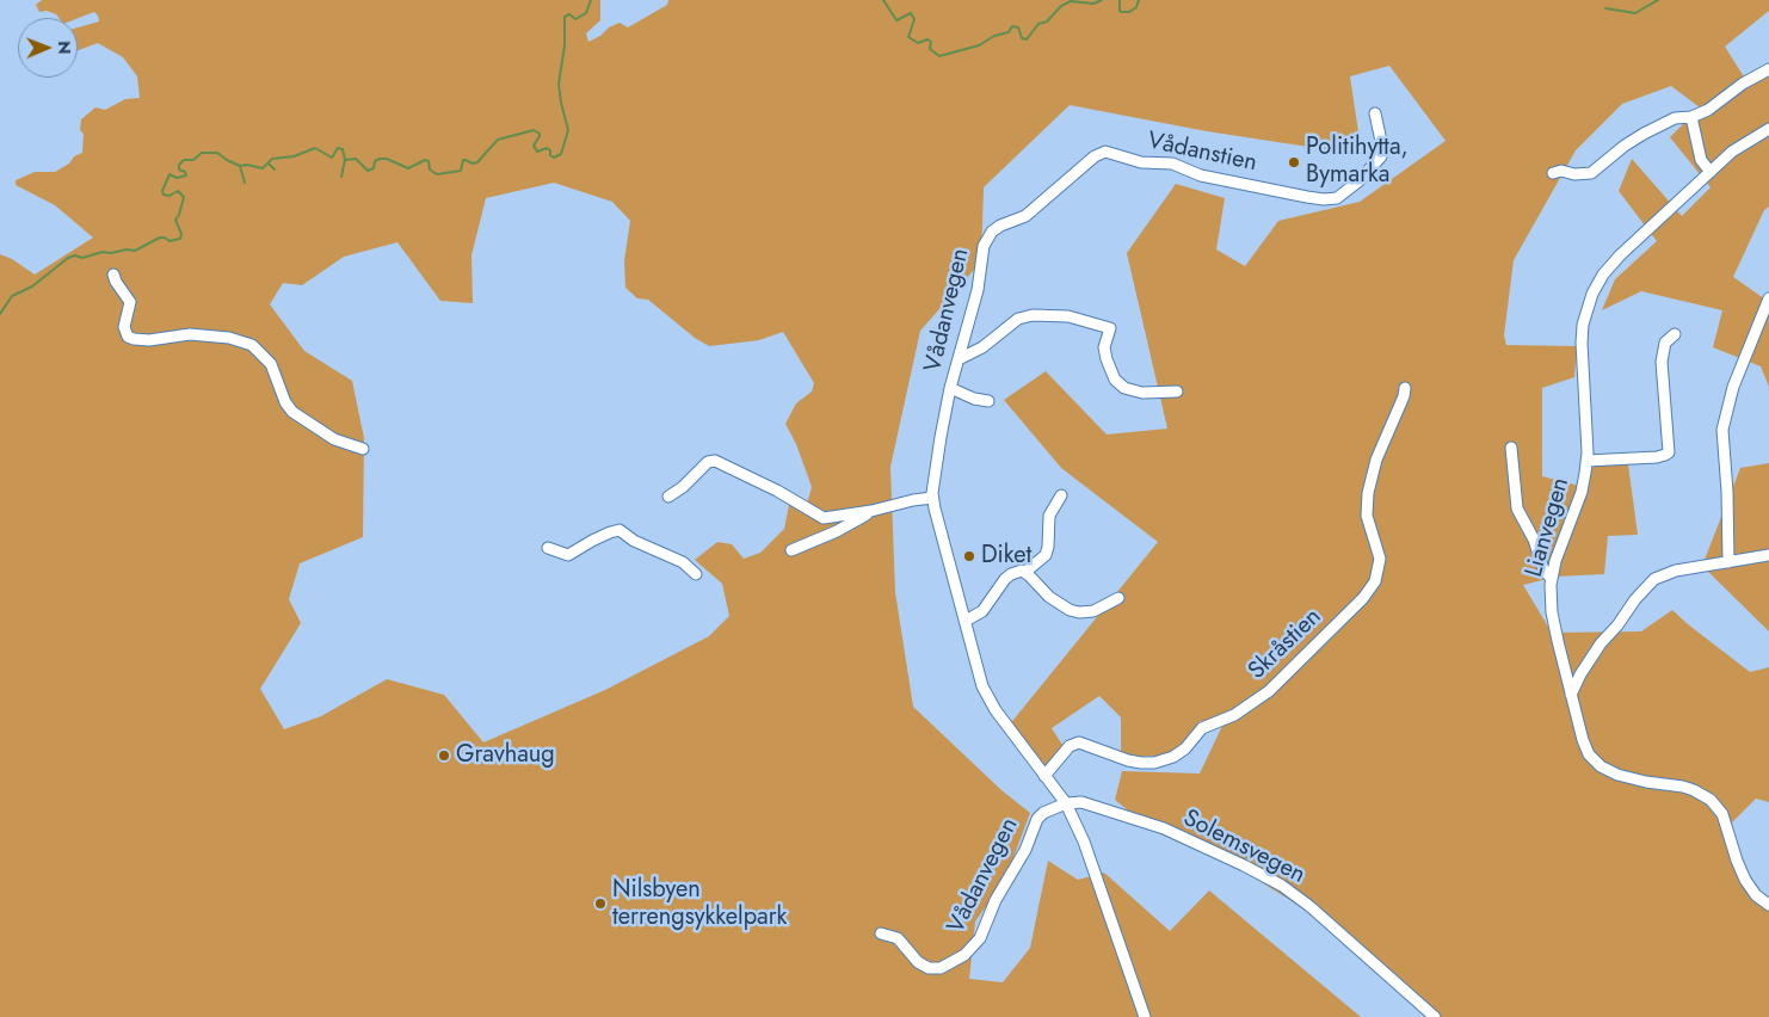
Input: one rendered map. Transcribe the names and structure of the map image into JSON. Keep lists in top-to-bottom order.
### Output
{
  "streets": {
    "street": [
      "Vådanstien",
      "Vådanvegen",
      "Lianvegen",
      "Skråstien",
      "Solemsvegen"
    ]
  },
  "crossings": [
    ["Vådanstien", "Vådanvegen"],
    ["Vådanvegen", "Skråstien"],
    ["Vådanvegen", "Solemsvegen"]
  ],
  "places": [
    "Politihytta, Bymarka",
    "Diket",
    "Gravhaug",
    "Nilsbyen terrengsykkelpark"
  ],
  "north": "right"
}
